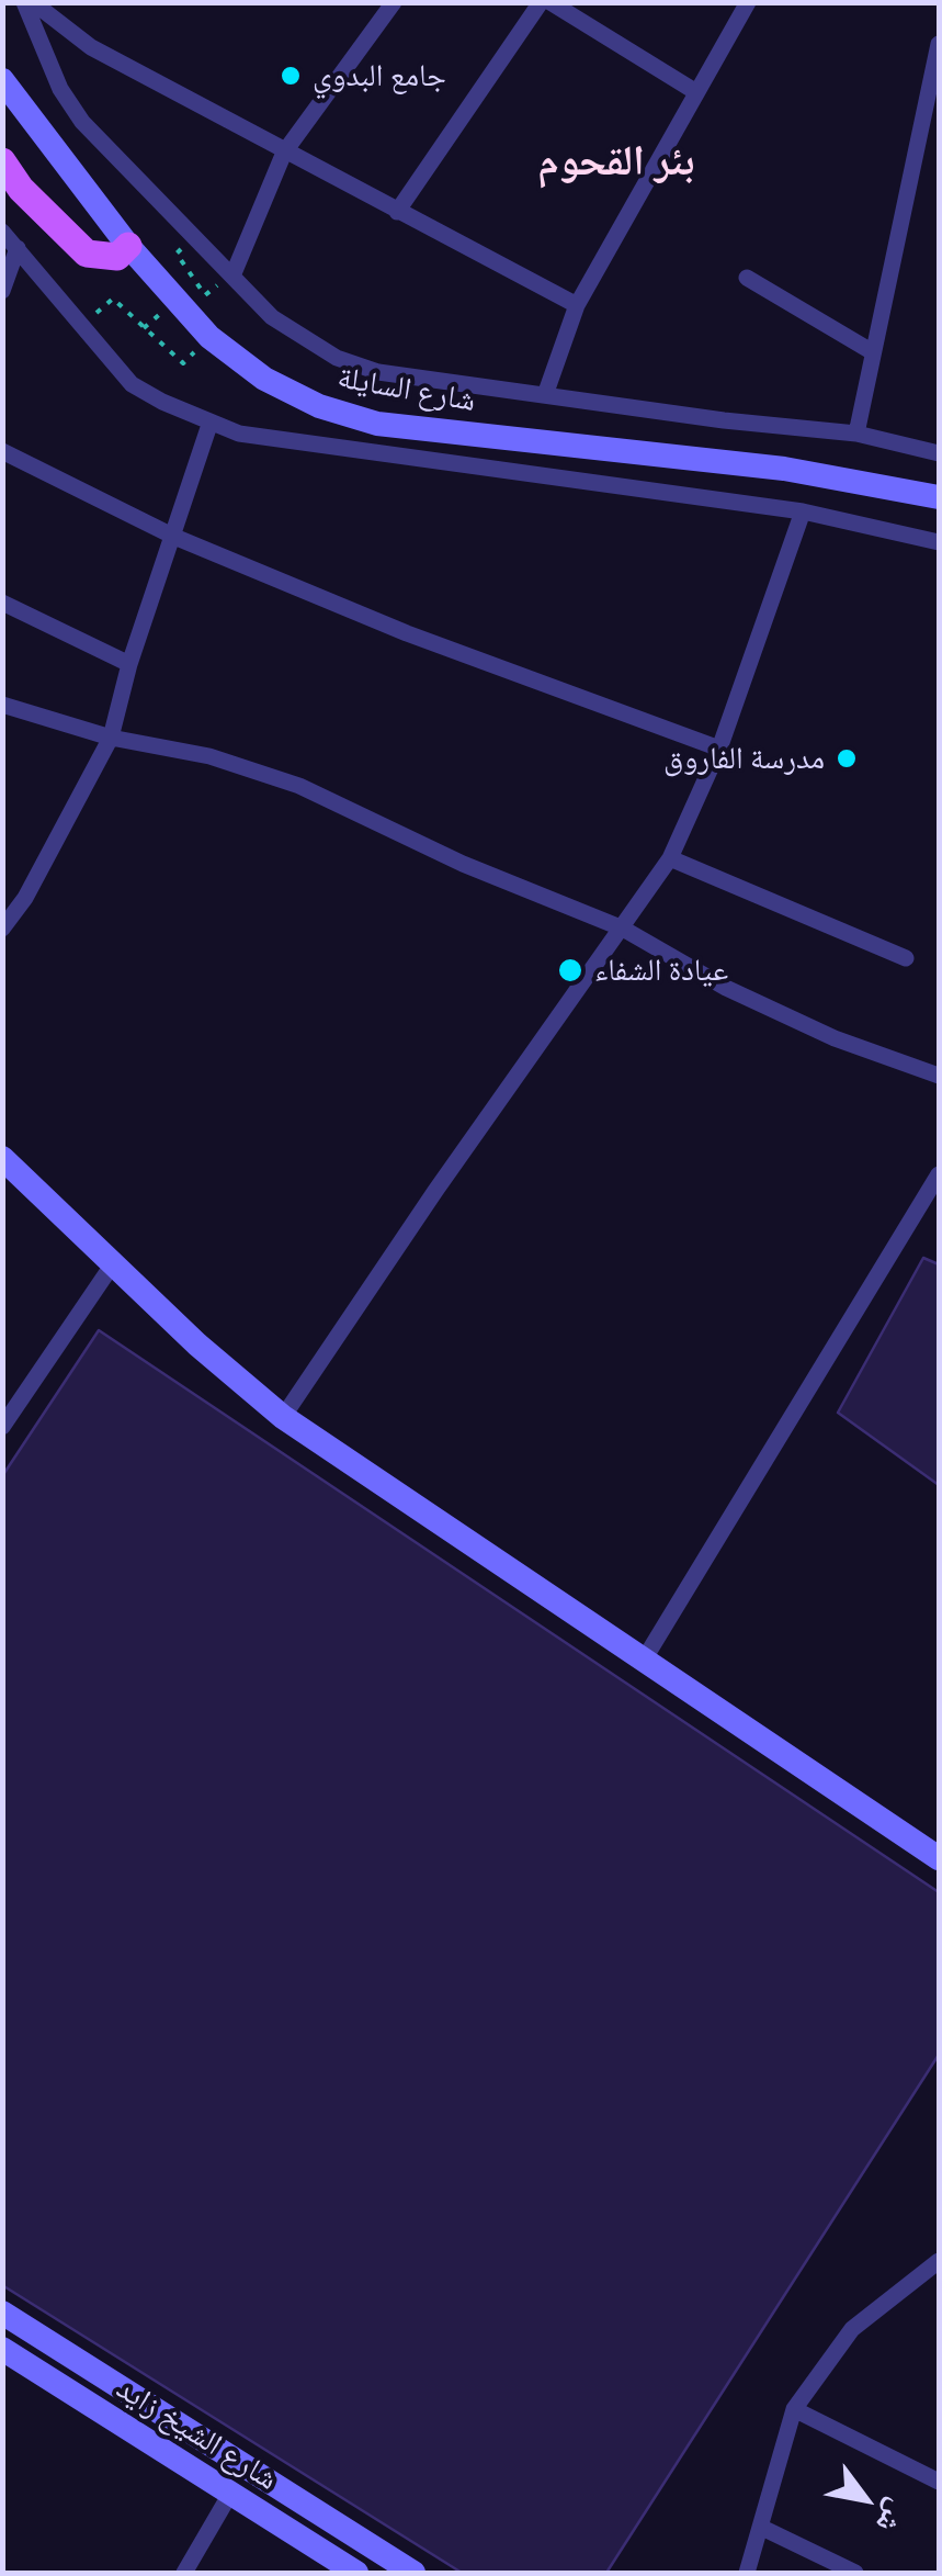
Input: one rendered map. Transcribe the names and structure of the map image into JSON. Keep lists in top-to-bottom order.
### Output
{
  "streets": {
    "main road": ["شارع السايلة", "شارع الشيخ زايد"]
  },
  "districts": ["بئر القحوم"],
  "places": ["جامع البدوي", "مدرسة الفاروق", "عيادة الشفاء"],
  "north": "bottom right"
}
